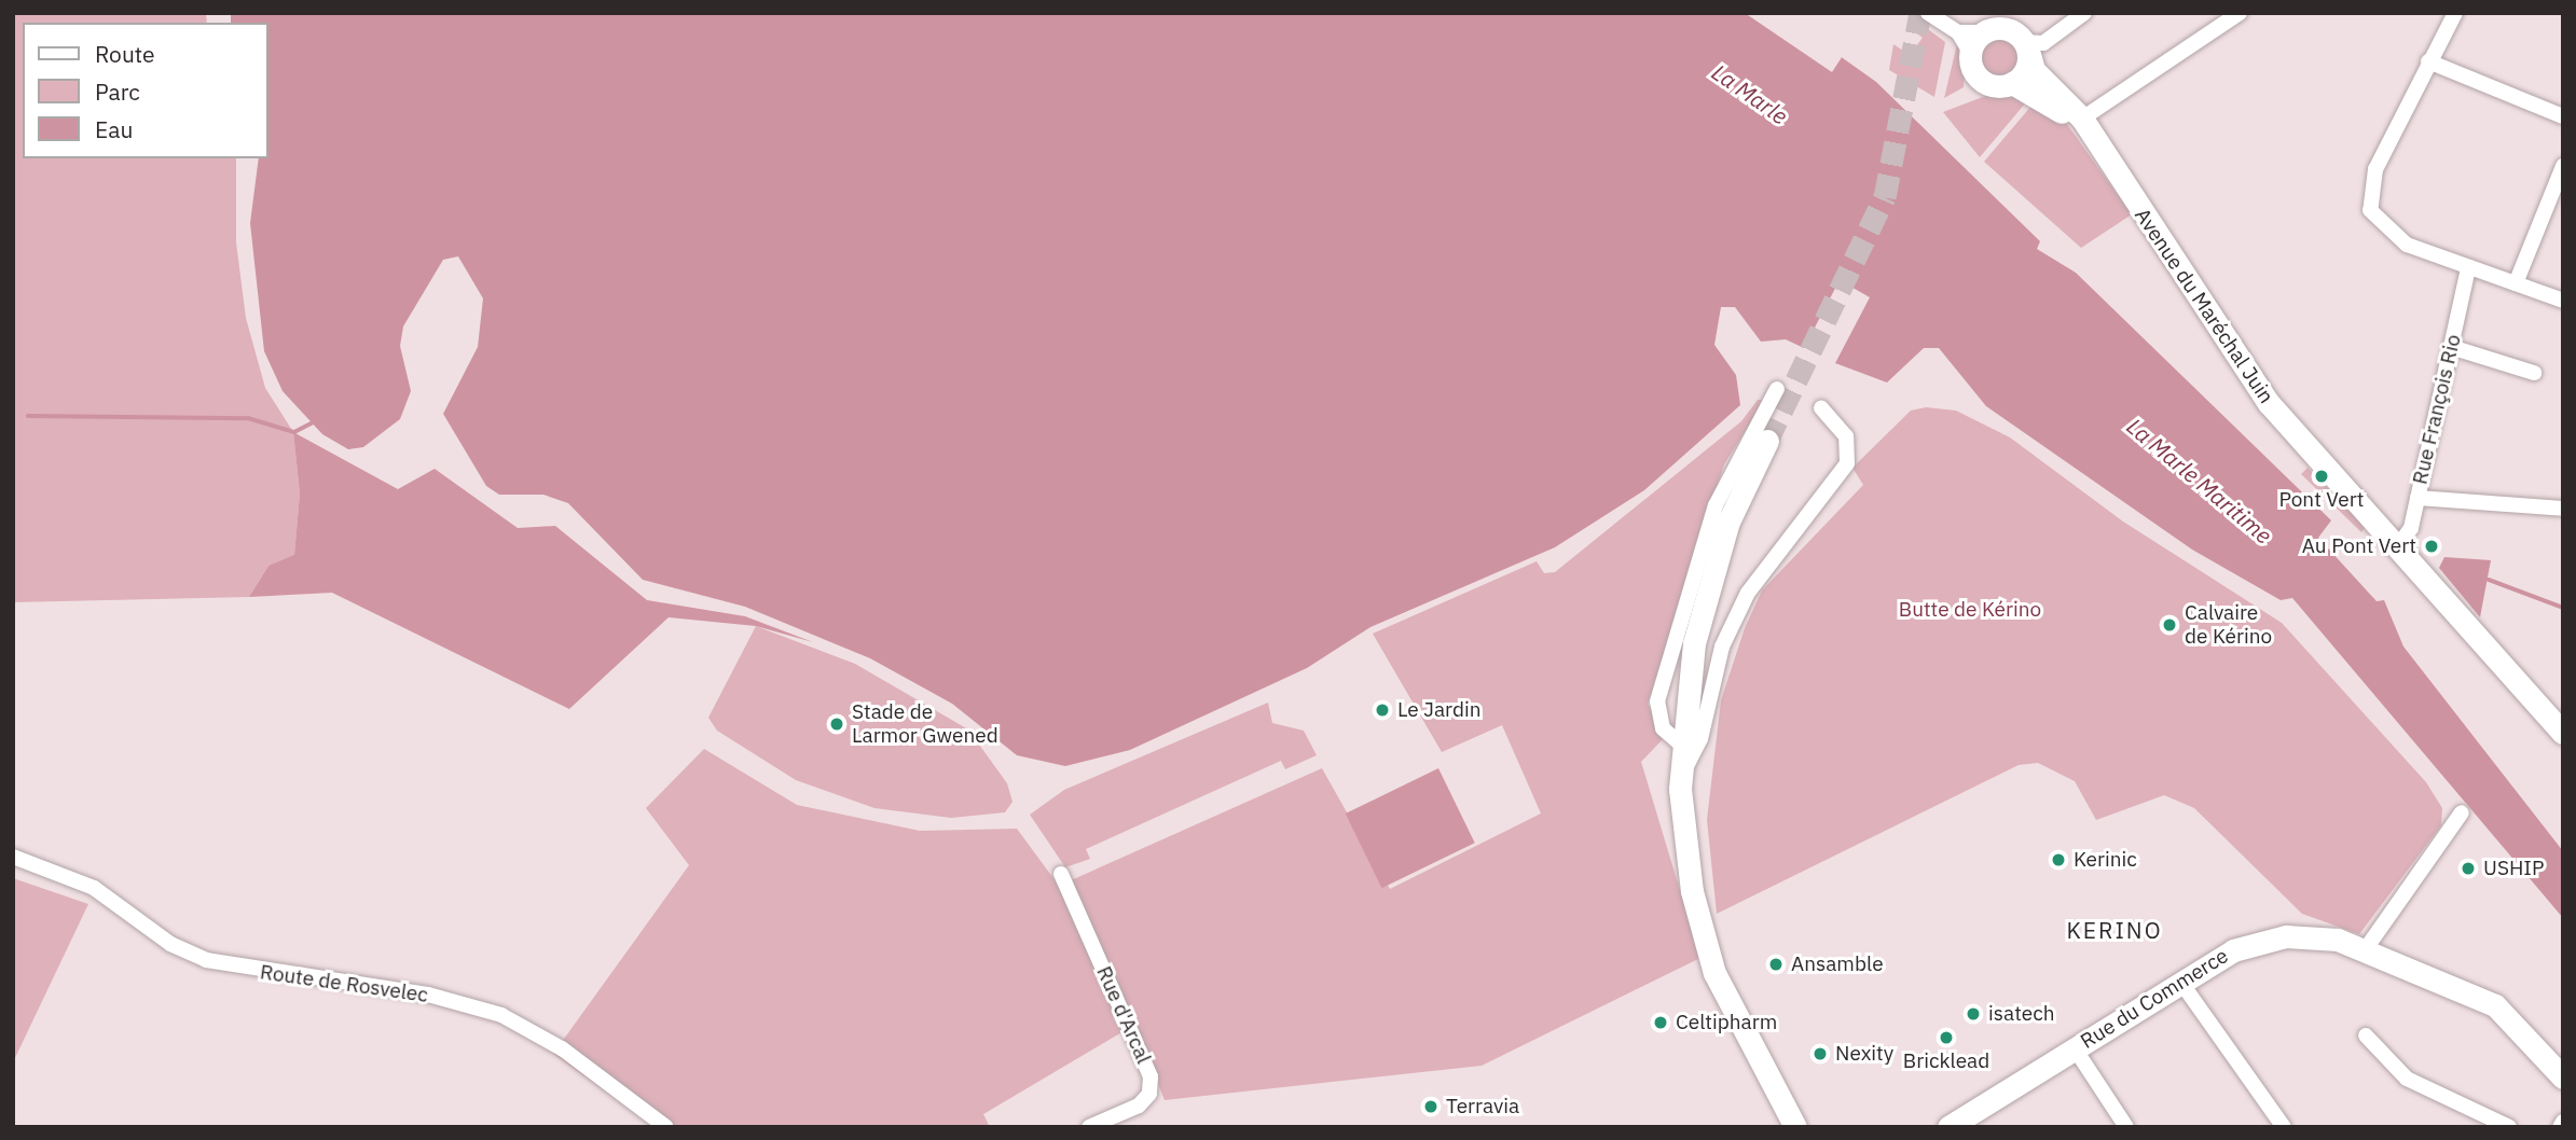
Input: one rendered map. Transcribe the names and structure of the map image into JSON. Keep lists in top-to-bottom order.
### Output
{
  "streets": {
    "main road": ["Avenue du Maréchal Juin", "Rue du Commerce"],
    "street": ["Rue François Rio", "Route de Rosvelec", "Rue d'Arcal"]
  },
  "crossings": [
    ["Avenue du Maréchal Juin", "Rue François Rio"]
  ],
  "districts": ["KERINO"],
  "water": ["La Marle", "La Marle Maritime"],
  "parks": ["Butte de Kérino"],
  "places": [
    "Pont Vert",
    "Au Pont Vert",
    "Calvaire de Kérino",
    "Le Jardin",
    "Stade de Larmor Gwened",
    "Kerinic",
    "USHIP",
    "Ansamble",
    "isatech",
    "Celtipharm",
    "Bricklead",
    "Nexity",
    "Terravia"
  ],
  "legend": ["Route", "Parc", "Eau"]
}
